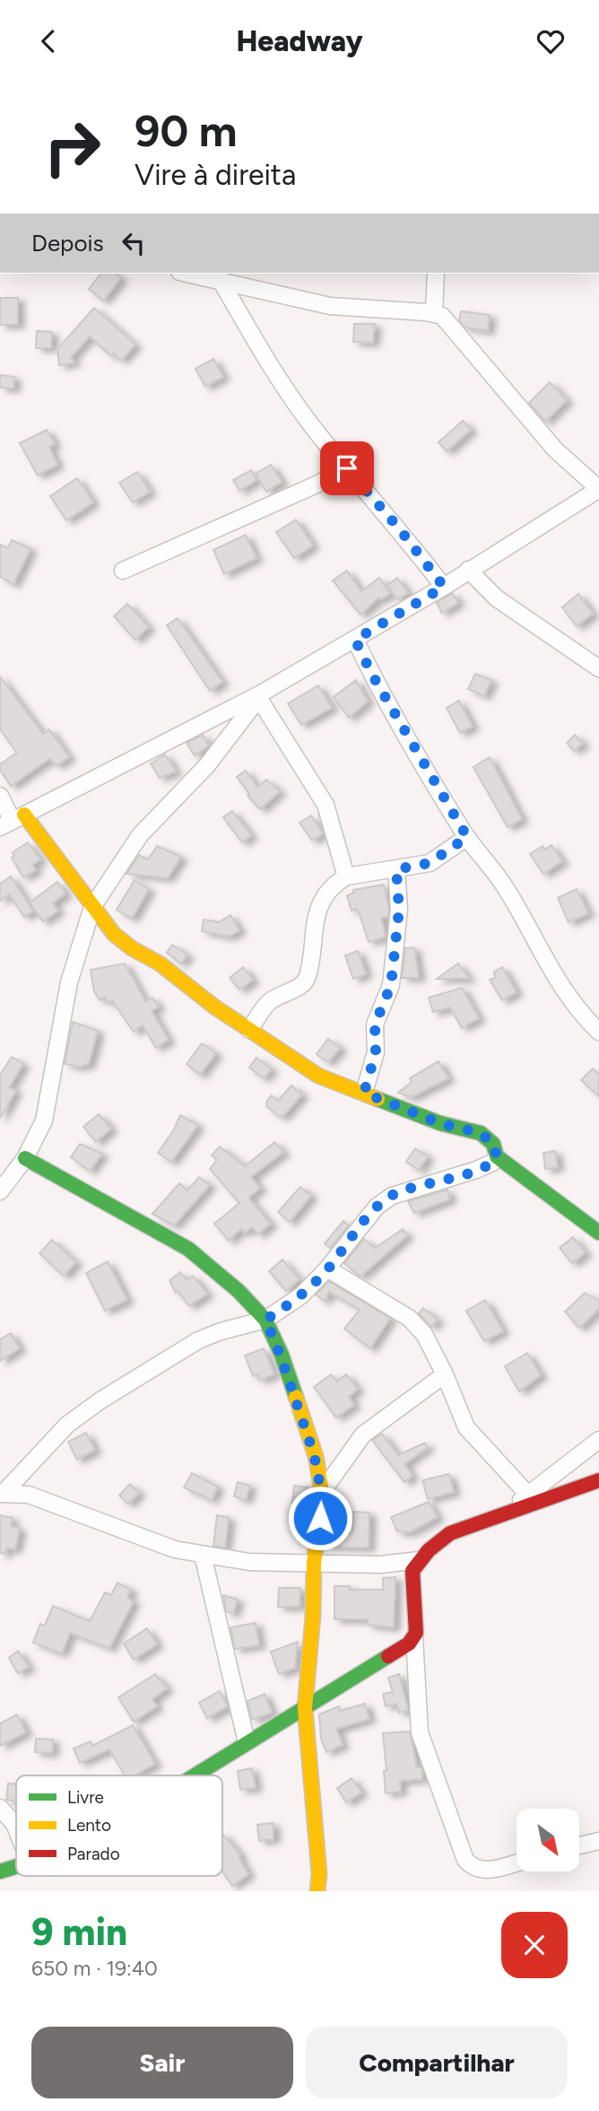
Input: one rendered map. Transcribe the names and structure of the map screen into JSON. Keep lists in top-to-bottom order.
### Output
{
  "legend": ["Livre", "Lento", "Parado"],
  "north": "bottom right",
  "page": {
    "header": "Headway",
    "turn": ["90 m", "Vire à direita"],
    "then": "Depois",
    "heading": ["9 min", "650 m · 19:40"],
    "buttons": ["Sair", "Compartilhar"]
  }
}
